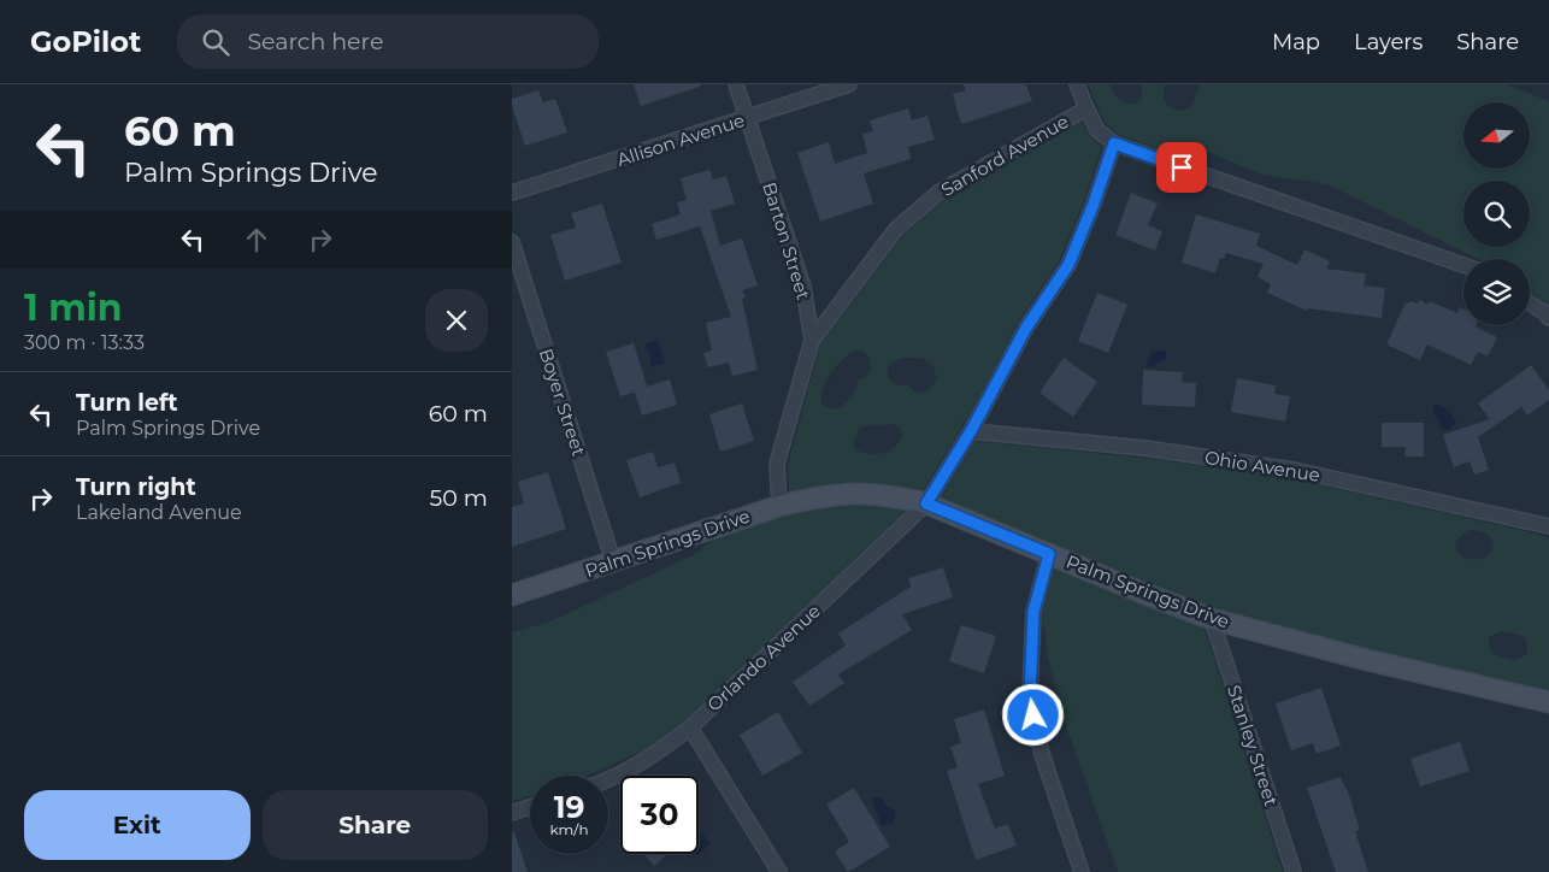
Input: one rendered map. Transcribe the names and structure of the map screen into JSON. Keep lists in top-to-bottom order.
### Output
{
  "streets": {
    "street": [
      "Allison Avenue",
      "Sanford Avenue",
      "Barton Street",
      "Boyer Street",
      "Ohio Avenue",
      "Palm Springs Drive",
      "Orlando Avenue",
      "Stanley Street"
    ]
  },
  "crossings": [
    ["Allison Avenue", "Barton Street"],
    ["Sanford Avenue", "Barton Street"],
    ["Sanford Avenue", "Orlando Avenue"],
    ["Barton Street", "Palm Springs Drive"],
    ["Boyer Street", "Palm Springs Drive"],
    ["Ohio Avenue", "Orlando Avenue"],
    ["Palm Springs Drive", "Orlando Avenue"],
    ["Palm Springs Drive", "Stanley Street"]
  ],
  "north": "left",
  "page": {
    "header": "GoPilot",
    "search": "Search here",
    "nav": ["Map", "Layers", "Share"],
    "turn": ["60 m", "Palm Springs Drive"],
    "heading": ["1 min", "300 m · 13:33"],
    "list": [
      {
        "name": "Turn left",
        "note": "Palm Springs Drive",
        "value": "60 m"
      },
      {
        "name": "Turn right",
        "note": "Lakeland Avenue",
        "value": "50 m"
      }
    ],
    "speed": "19 km/h",
    "limit": "30",
    "buttons": ["Exit", "Share"]
  }
}
